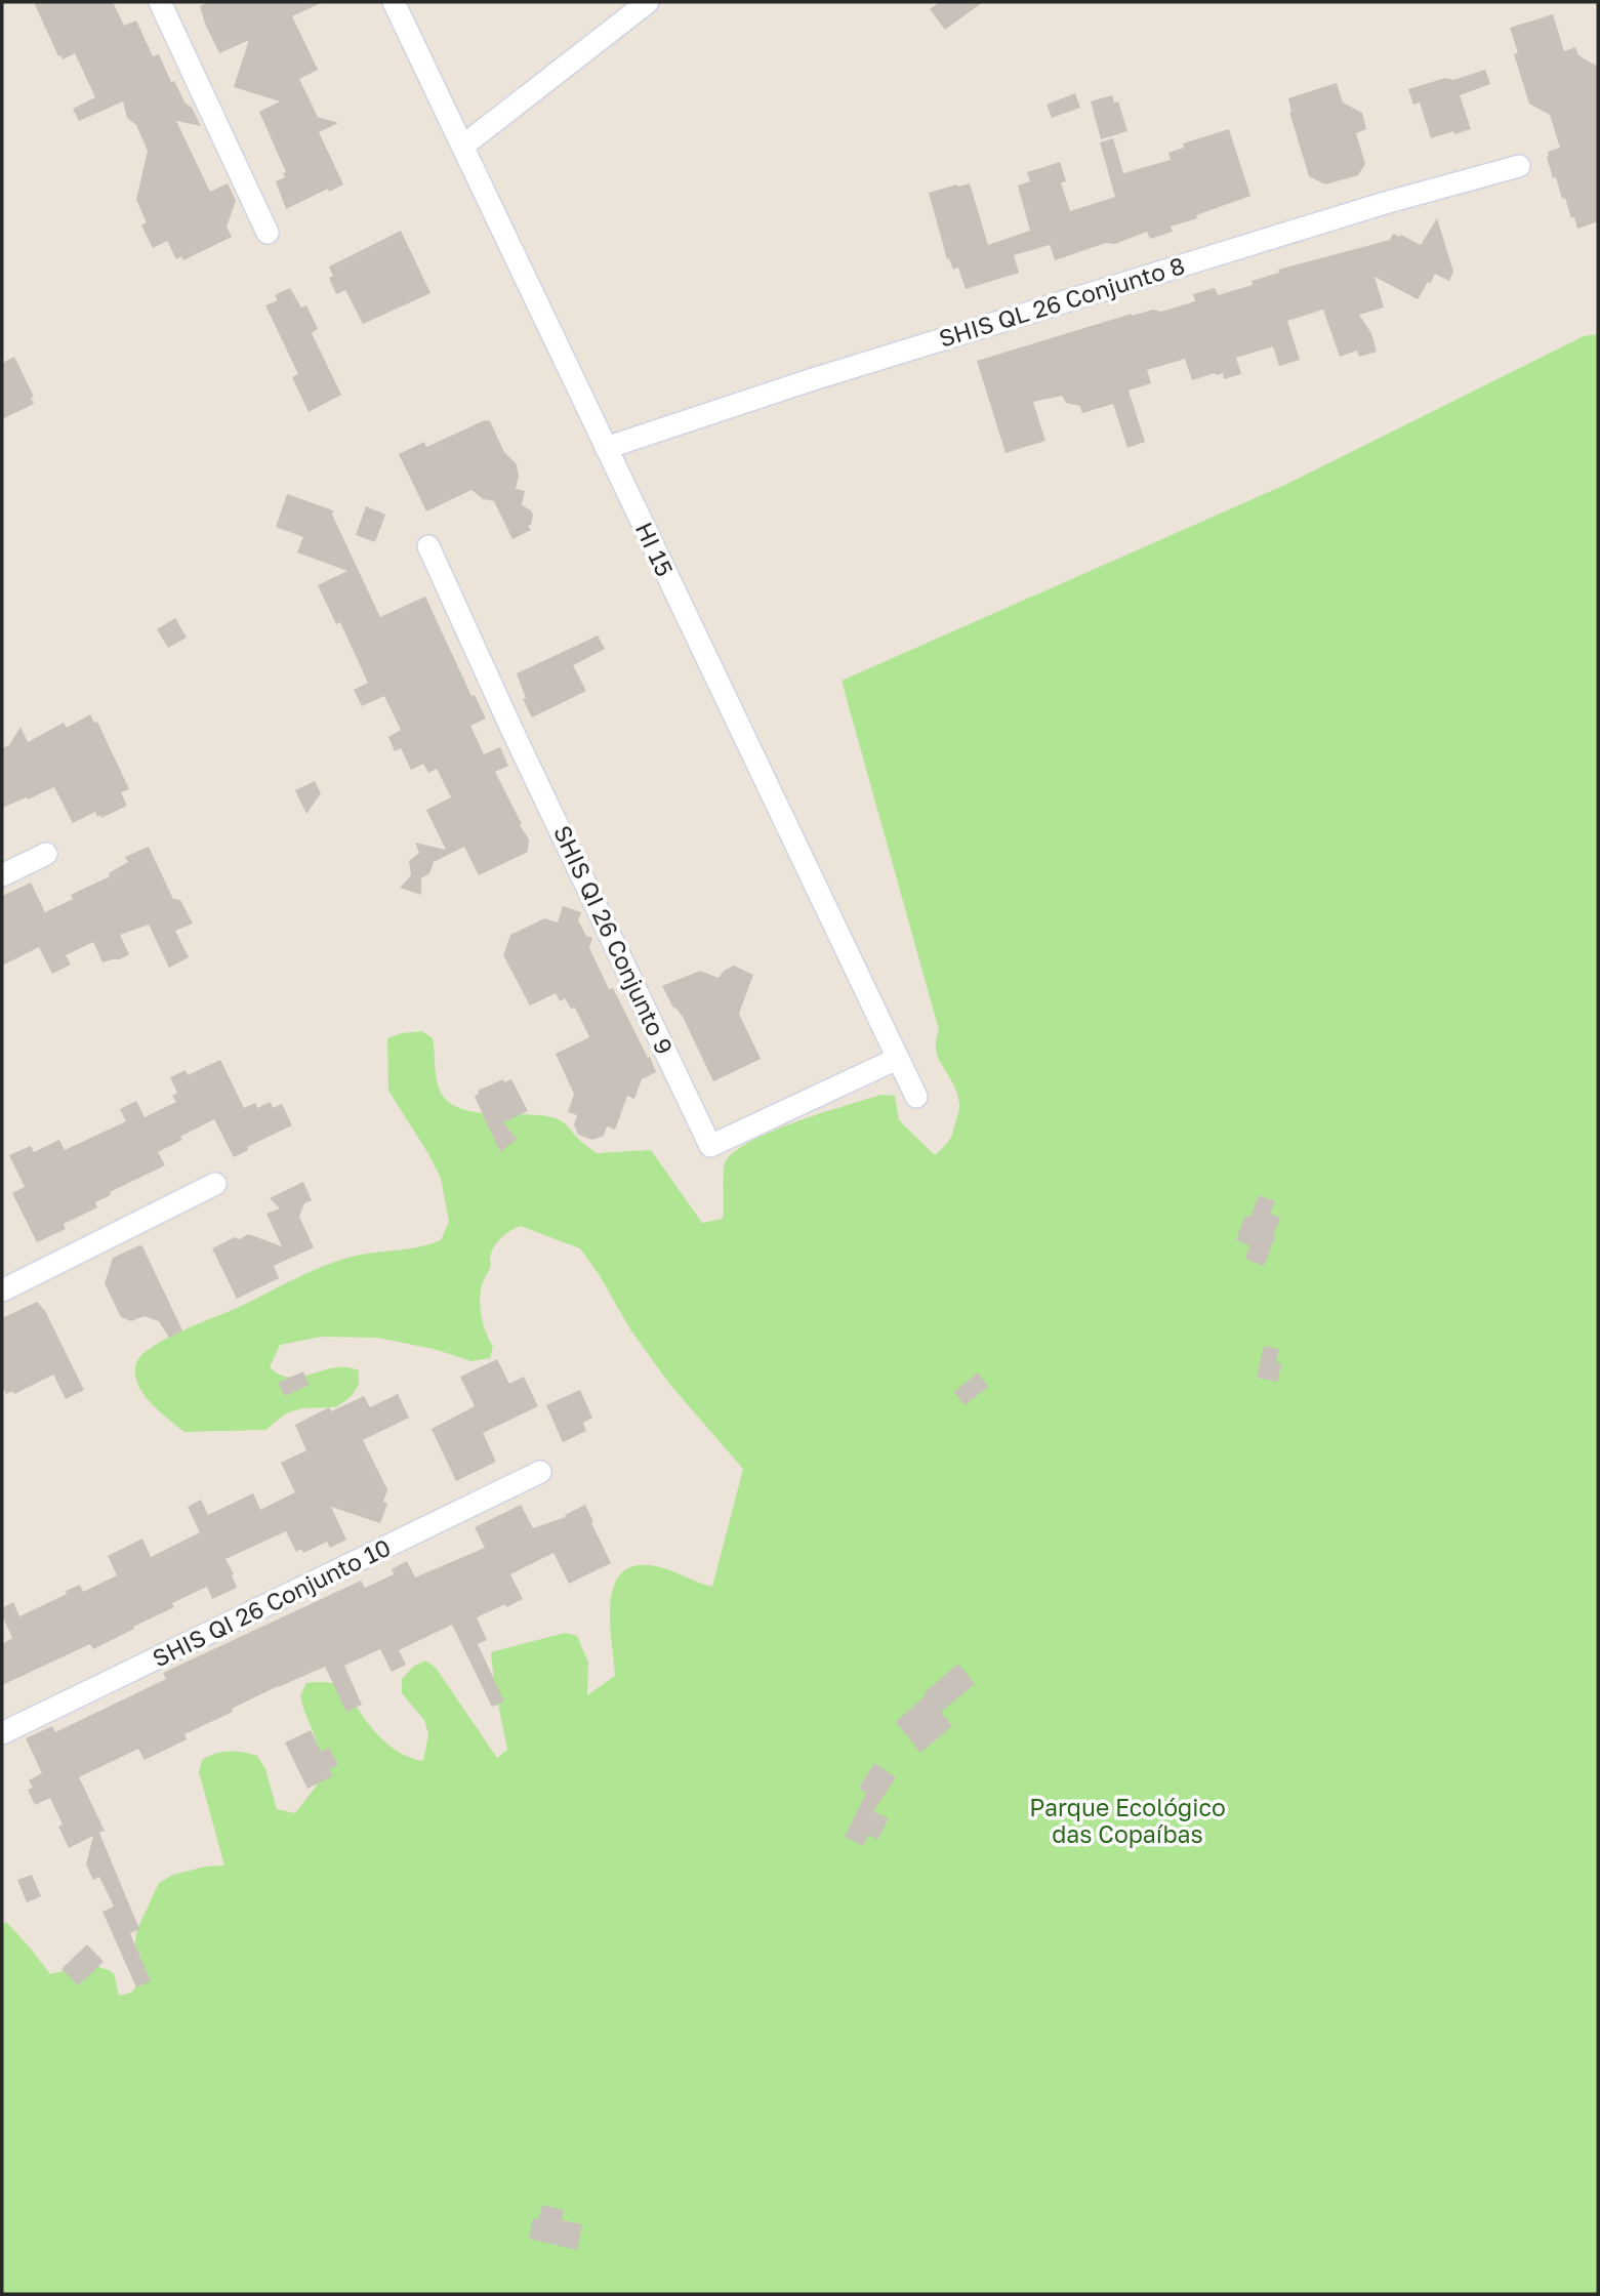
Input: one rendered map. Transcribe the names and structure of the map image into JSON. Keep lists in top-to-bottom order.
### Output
{
  "streets": {
    "street": [
      "SHIS QL 26 Conjunto 8",
      "HI 15",
      "SHIS QI 26 Conjunto 9",
      "SHIS QI 26 Conjunto 10"
    ]
  },
  "crossings": [
    ["SHIS QL 26 Conjunto 8", "HI 15"],
    ["HI 15", "SHIS QI 26 Conjunto 9"]
  ],
  "parks": ["Parque Ecológico das Copaíbas"]
}
